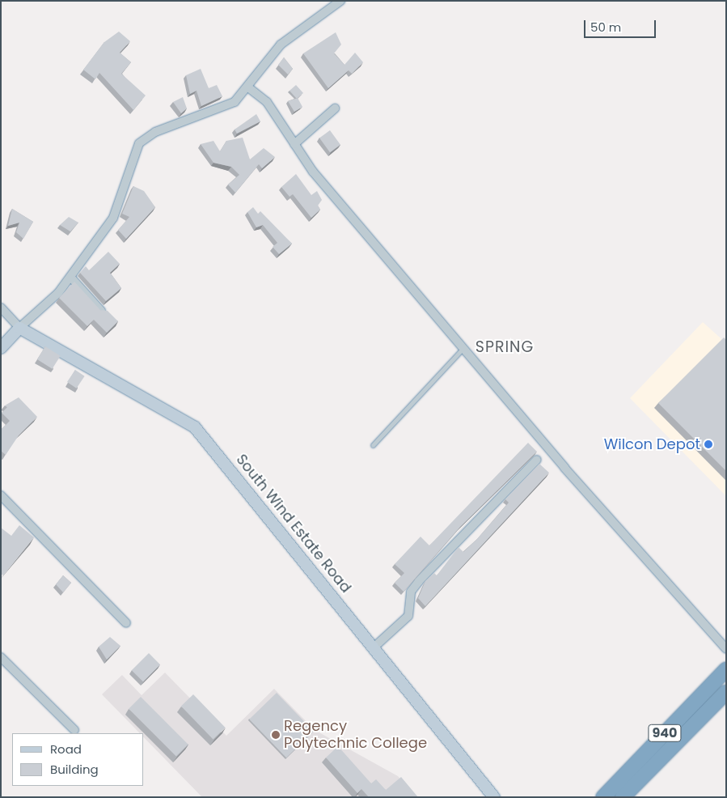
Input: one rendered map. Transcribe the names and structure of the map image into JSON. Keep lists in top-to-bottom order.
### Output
{
  "streets": {
    "highway": ["940"],
    "street": ["South Wind Estate Road"]
  },
  "districts": ["SPRING"],
  "places": ["Wilcon Depot", "Regency Polytechnic College"],
  "legend": ["Road", "Building"],
  "scale_bar": "50 m"
}
